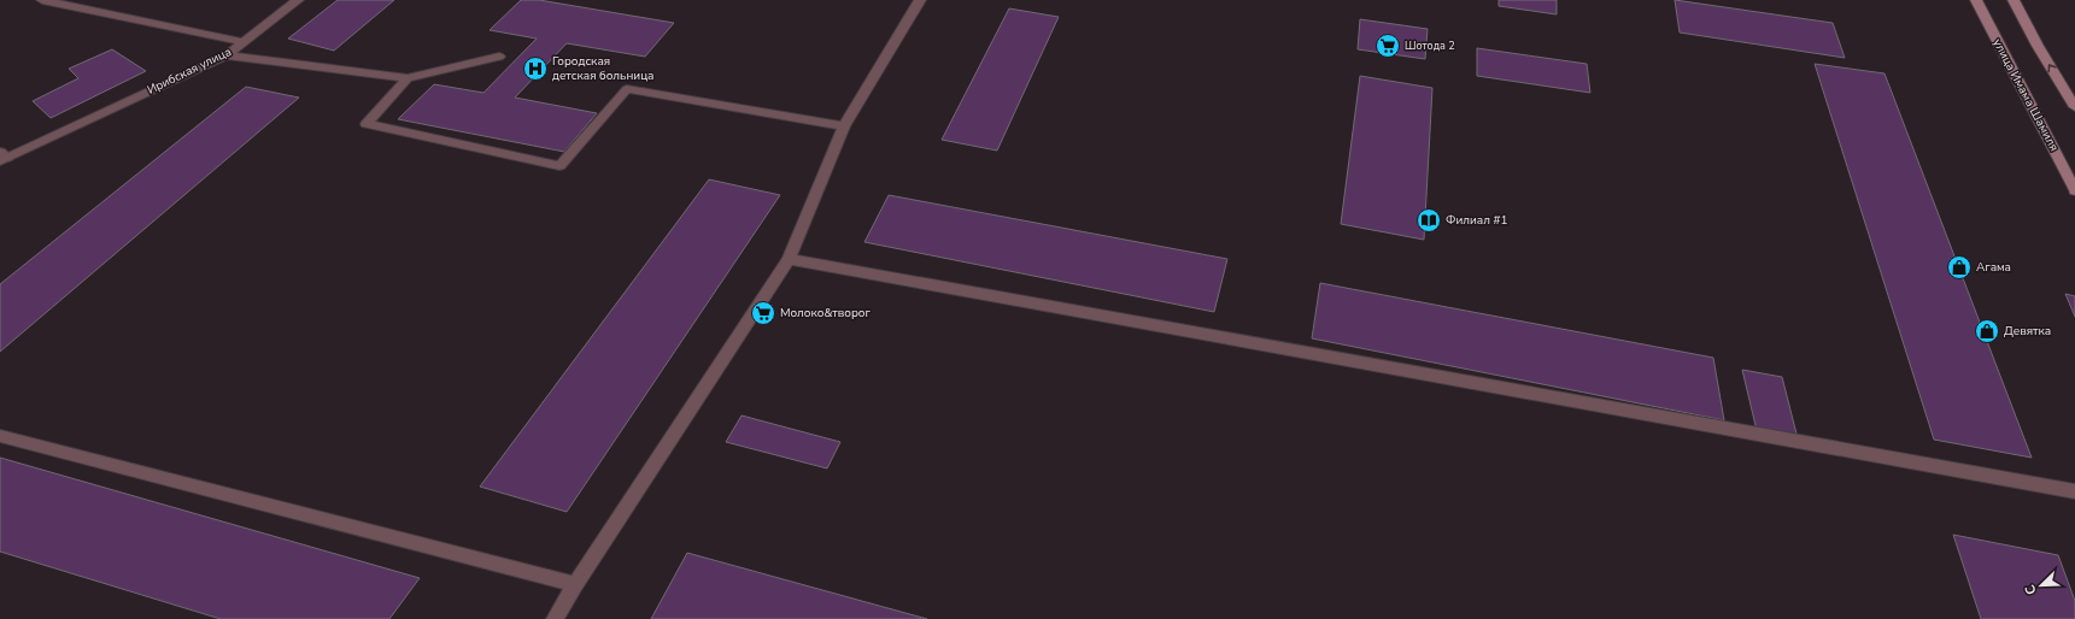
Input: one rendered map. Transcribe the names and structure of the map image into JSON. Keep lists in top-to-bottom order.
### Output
{
  "streets": {
    "main road": ["улица Имама Шамиля"],
    "street": ["Ирибская улица"]
  },
  "places": {
    "supermarket": ["Шотода 2", "Молоко&творог"],
    "hospital": ["Городская детская больница"],
    "library": ["Филиал #1"],
    "shop": ["Агама", "Девятка"]
  },
  "north": "bottom left"
}
